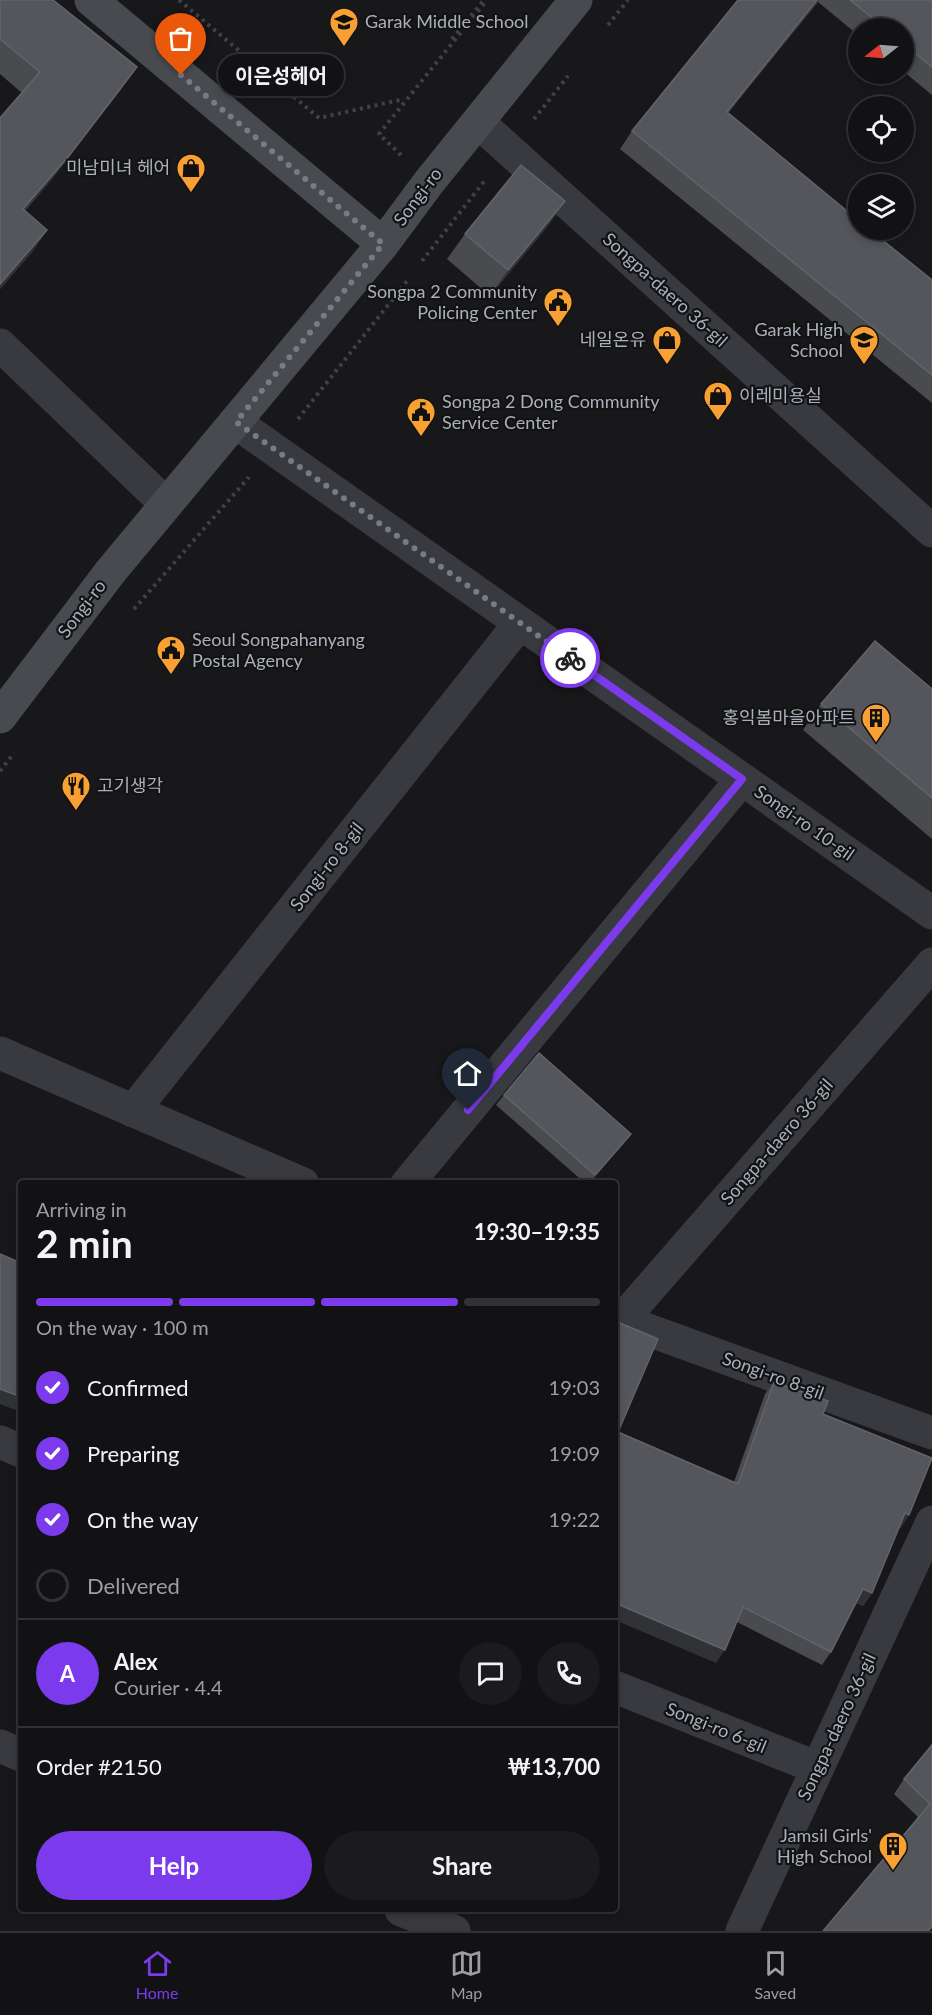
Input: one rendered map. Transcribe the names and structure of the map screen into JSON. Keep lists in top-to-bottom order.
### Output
{
  "streets": {
    "street": [
      "Songi-ro",
      "Songpa-daero 36-gil",
      "Songi-ro 10-gil",
      "Songi-ro 8-gil",
      "Songi-ro 6-gil"
    ]
  },
  "crossings": [
    ["Songi-ro", "Songpa-daero 36-gil"],
    ["Songi-ro", "Songi-ro 10-gil"],
    ["Songpa-daero 36-gil", "Songi-ro 8-gil"],
    ["Songpa-daero 36-gil", "Songi-ro 6-gil"],
    ["Songi-ro 10-gil", "Songi-ro 8-gil"]
  ],
  "places": {
    "school or university": ["Garak Middle School", "Garak High School"],
    "other": ["이은성헤어"],
    "shop": ["미남미녀 헤어", "네일온유", "이레미용실"],
    "public building": ["Songpa 2 Community Policing Center", "Songpa 2 Dong Community Service Center", "Seoul Songpahanyang Postal Agency"],
    "building": ["홍익봄마을아파트", "Jamsil Girls' High School"],
    "restaurant": ["고기생각"]
  },
  "north": "left",
  "page": {
    "bubble": "이은성헤어",
    "heading": ["2 min", "Arriving in", "19:30–19:35"],
    "panel": [
      "Alex",
      "Courier · 4.4",
      "Order #2150",
      "₩13,700"
    ],
    "bar": "On the way · 100 m",
    "list": [
      ["Confirmed", "19:03"],
      ["Preparing", "19:09"],
      ["On the way", "19:22"],
      "Delivered"
    ],
    "round": "A",
    "buttons": ["Help", "Share"],
    "tabs": ["Home", "Map", "Saved"]
  }
}
